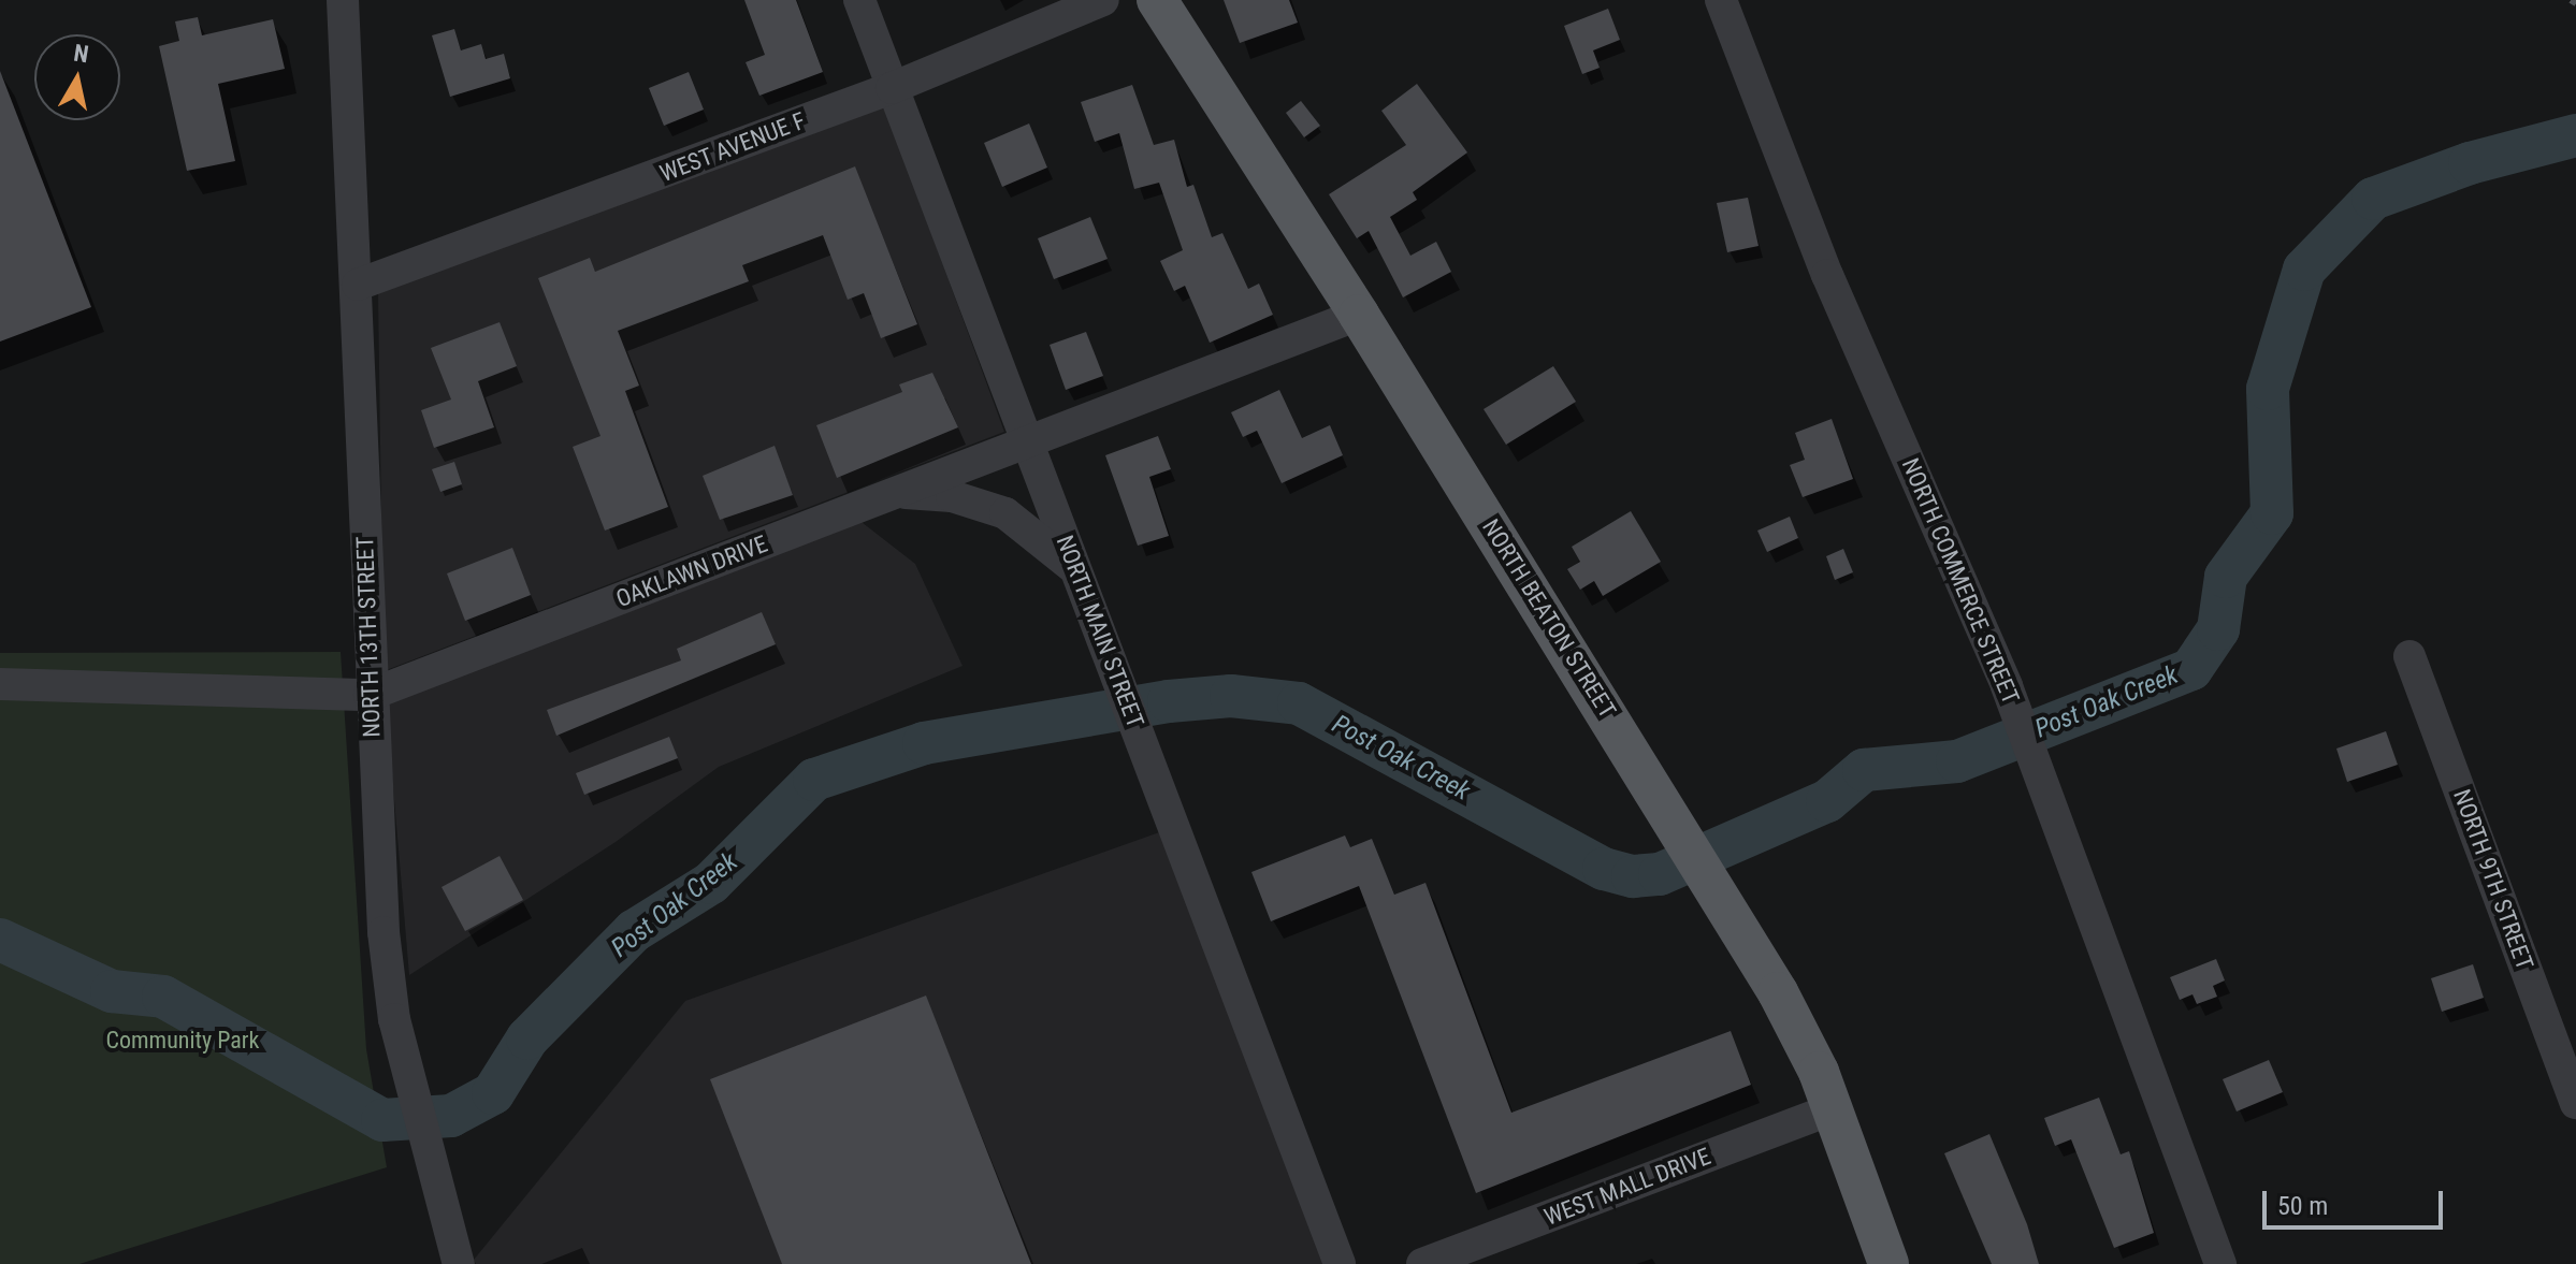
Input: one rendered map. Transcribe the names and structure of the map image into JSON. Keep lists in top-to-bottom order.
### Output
{
  "streets": {
    "main road": ["NORTH BEATON STREET"],
    "street": [
      "WEST AVENUE F",
      "OAKLAWN DRIVE",
      "NORTH COMMERCE STREET",
      "NORTH MAIN STREET",
      "NORTH 13TH STREET",
      "NORTH 9TH STREET",
      "WEST MALL DRIVE"
    ]
  },
  "crossings": [
    ["WEST AVENUE F", "NORTH MAIN STREET"],
    ["WEST AVENUE F", "NORTH 13TH STREET"],
    ["OAKLAWN DRIVE", "NORTH BEATON STREET"],
    ["OAKLAWN DRIVE", "NORTH MAIN STREET"],
    ["OAKLAWN DRIVE", "NORTH 13TH STREET"],
    ["NORTH BEATON STREET", "WEST MALL DRIVE"]
  ],
  "water": ["Post Oak Creek"],
  "parks": ["Community Park"],
  "scale_bar": "50 m",
  "north": "top"
}
